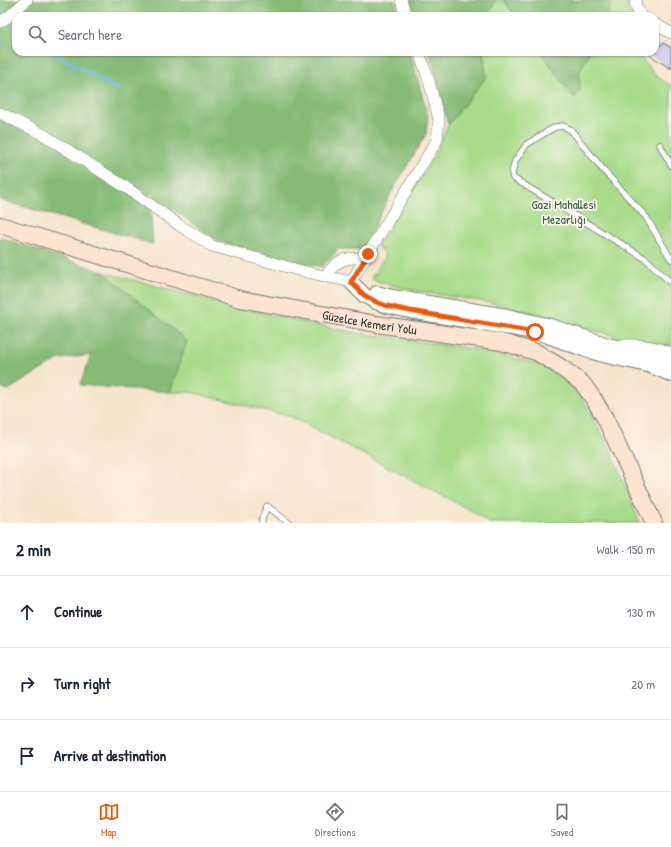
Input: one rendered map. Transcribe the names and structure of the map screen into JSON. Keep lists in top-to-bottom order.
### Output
{
  "streets": {
    "main road": ["Güzelce Kemeri Yolu"]
  },
  "parks": ["Gazi Mahallesi Mezarlığı"],
  "page": {
    "search": "Search here",
    "heading": ["2 min", "Walk · 150 m"],
    "list": [
      ["Continue", "130 m"],
      ["Turn right", "20 m"],
      "Arrive at destination"
    ],
    "nav": ["Map", "Directions", "Saved"]
  }
}
